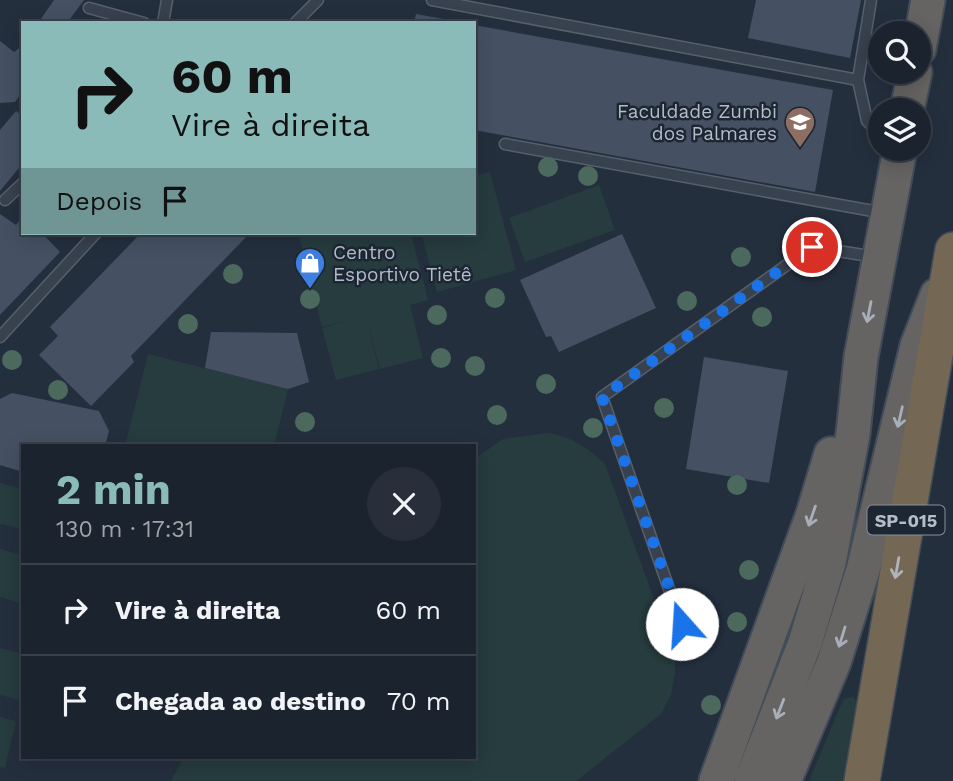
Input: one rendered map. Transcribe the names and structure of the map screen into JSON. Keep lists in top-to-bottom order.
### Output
{
  "streets": {
    "highway": ["SP-015"]
  },
  "places": {
    "school or university": ["Faculdade Zumbi dos Palmares"],
    "shop": ["Centro Esportivo Tietê"]
  },
  "page": {
    "turn": ["60 m", "Vire à direita"],
    "then": "Depois",
    "heading": ["2 min", "130 m · 17:31"],
    "list": [
      {
        "name": "Vire à direita",
        "value": "60 m"
      },
      {
        "name": "Chegada ao destino",
        "value": "70 m"
      }
    ]
  }
}
